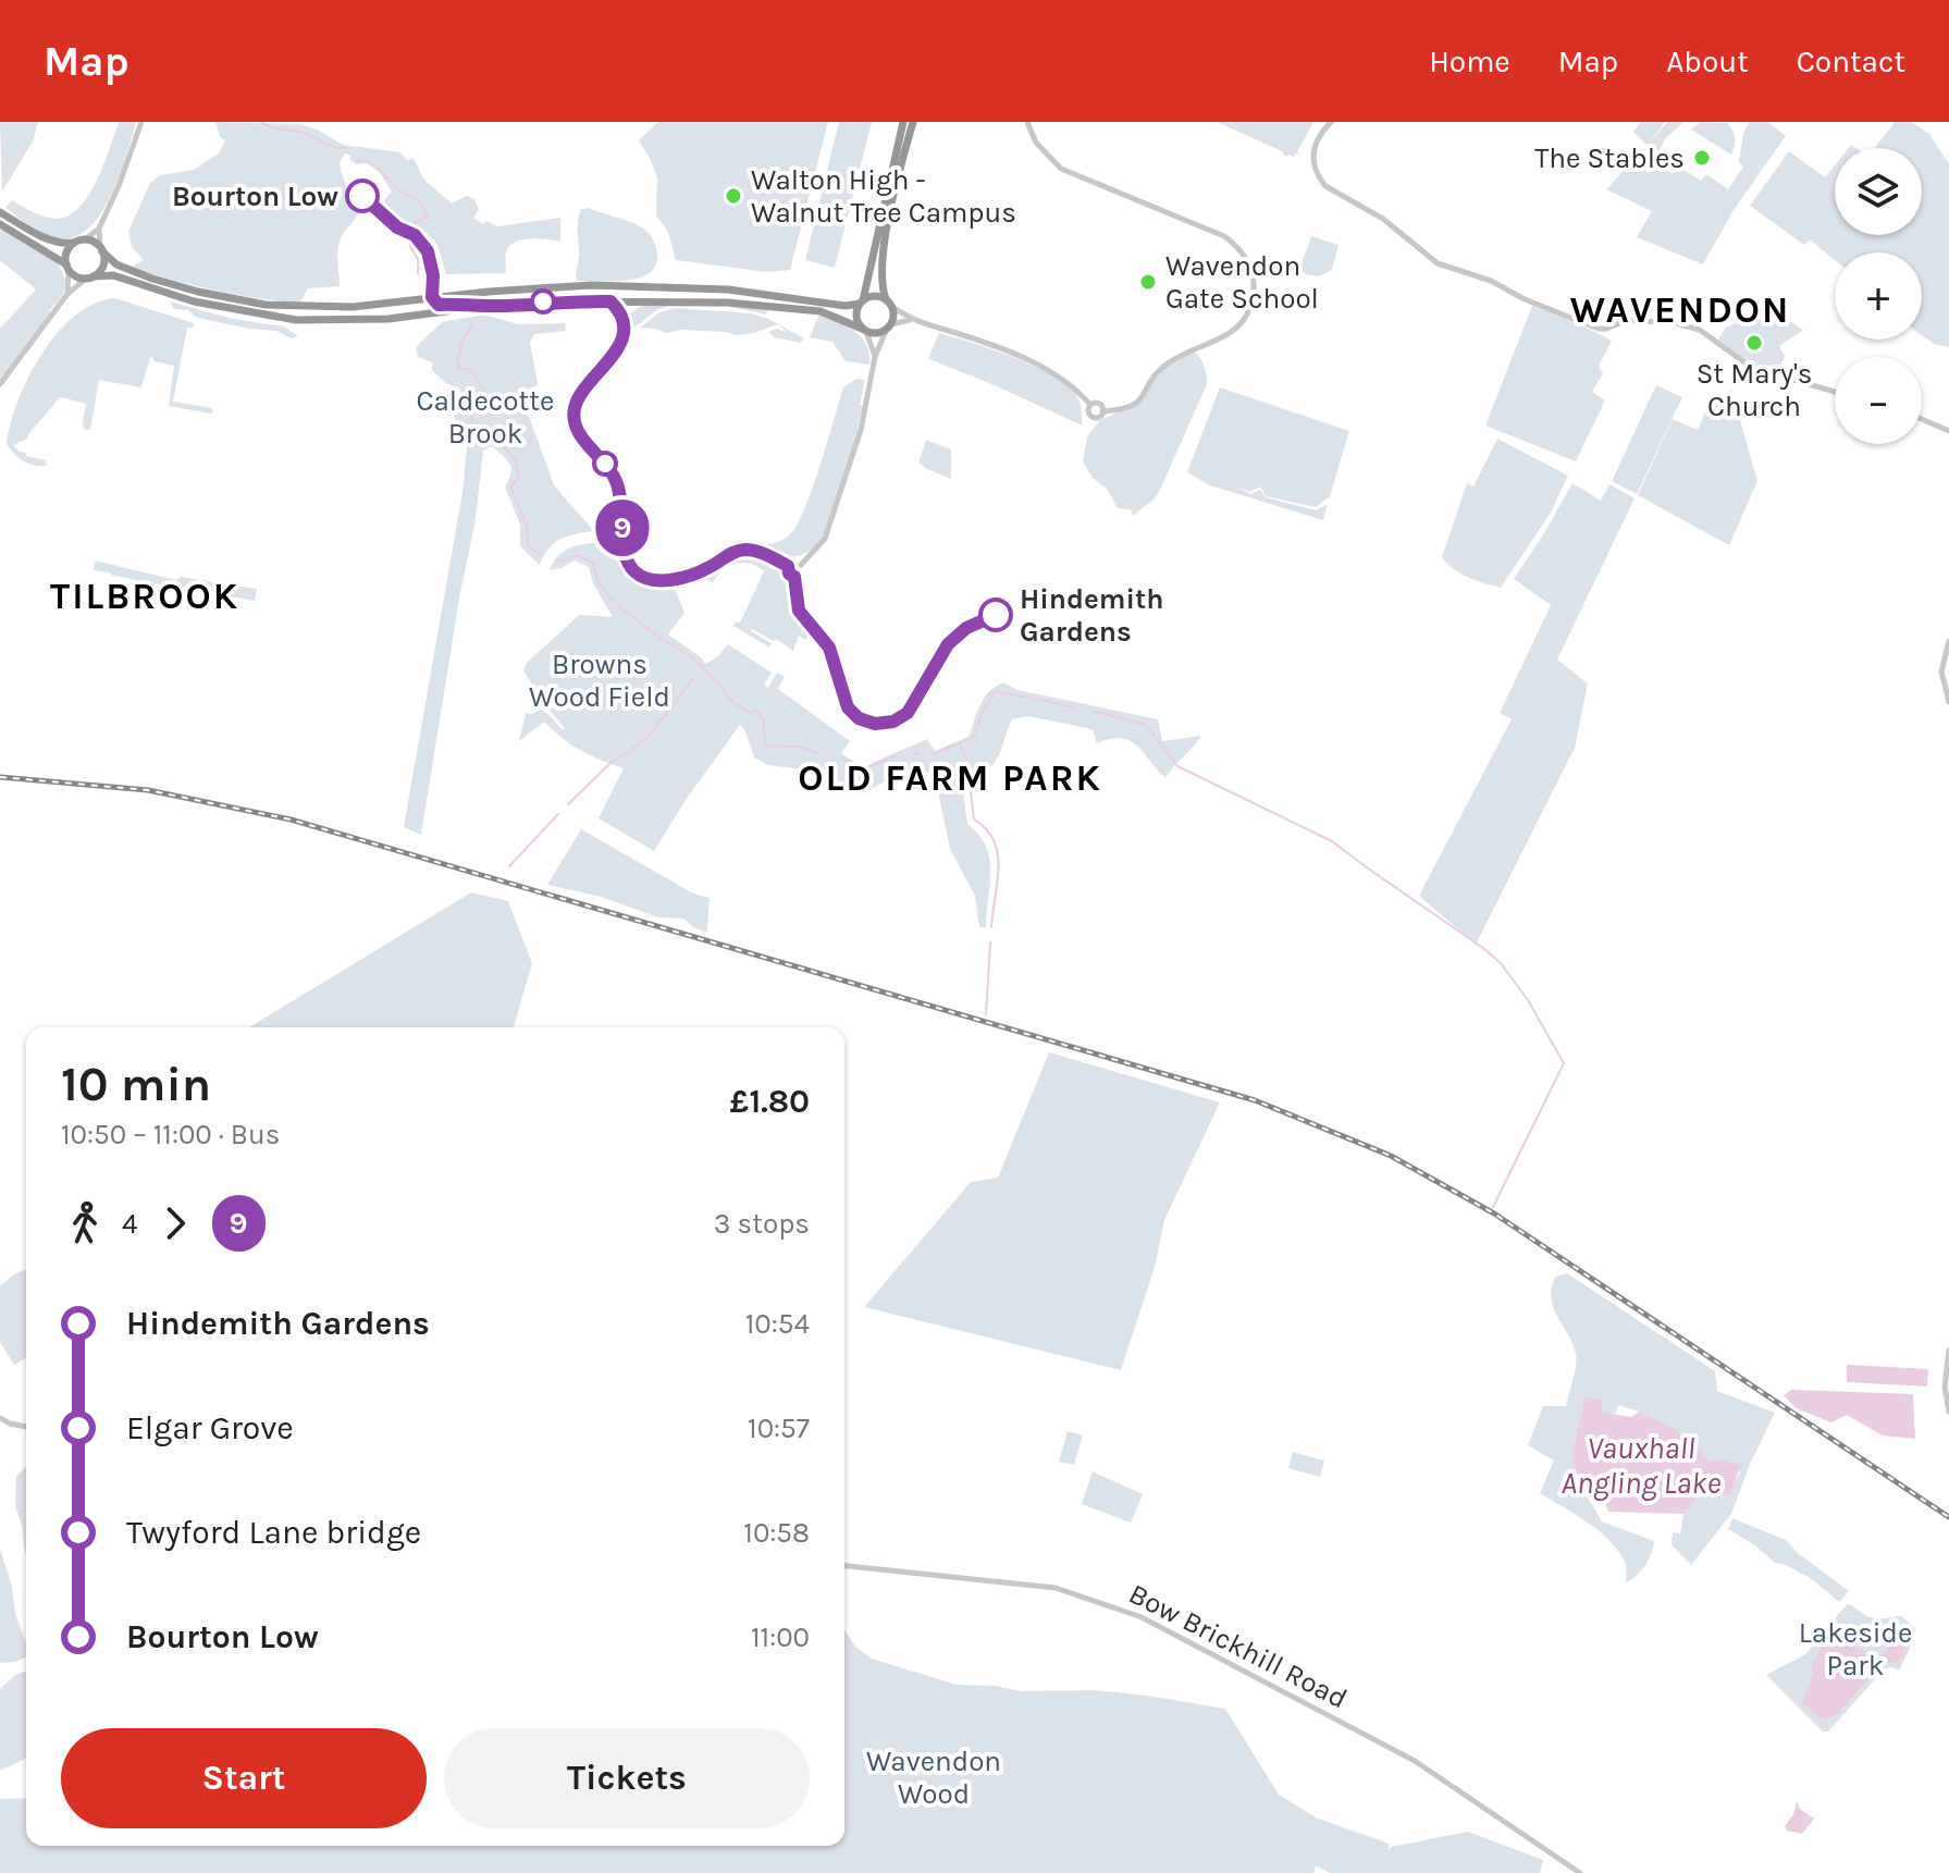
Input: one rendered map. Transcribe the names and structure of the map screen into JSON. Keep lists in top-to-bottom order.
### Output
{
  "streets": {
    "street": ["Bow Brickhill Road"]
  },
  "districts": ["WAVENDON", "TILBROOK", "OLD FARM PARK"],
  "water": ["Vauxhall Angling Lake"],
  "parks": [
    "Caldecotte Brook",
    "Browns Wood Field",
    "Lakeside Park",
    "Wavendon Wood"
  ],
  "places": [
    "The Stables",
    "Bourton Low",
    "Walton High - Walnut Tree Campus",
    "Wavendon Gate School",
    "St Mary's Church",
    "Hindemith Gardens"
  ],
  "lines": ["bus line 9"],
  "page": {
    "header": "Map",
    "nav": [
      "Home",
      "Map",
      "About",
      "Contact"
    ],
    "on_map": "9",
    "map_buttons": ["+", "−"],
    "heading": ["10 min", "10:50 – 11:00 · Bus", "£1.80"],
    "legs": ["4", "9", "3 stops"],
    "list": [
      {
        "name": "Hindemith Gardens",
        "value": "10:54"
      },
      {
        "name": "Elgar Grove",
        "value": "10:57"
      },
      {
        "name": "Twyford Lane bridge",
        "value": "10:58"
      },
      {
        "name": "Bourton Low",
        "value": "11:00"
      }
    ],
    "buttons": ["Start", "Tickets"]
  }
}
